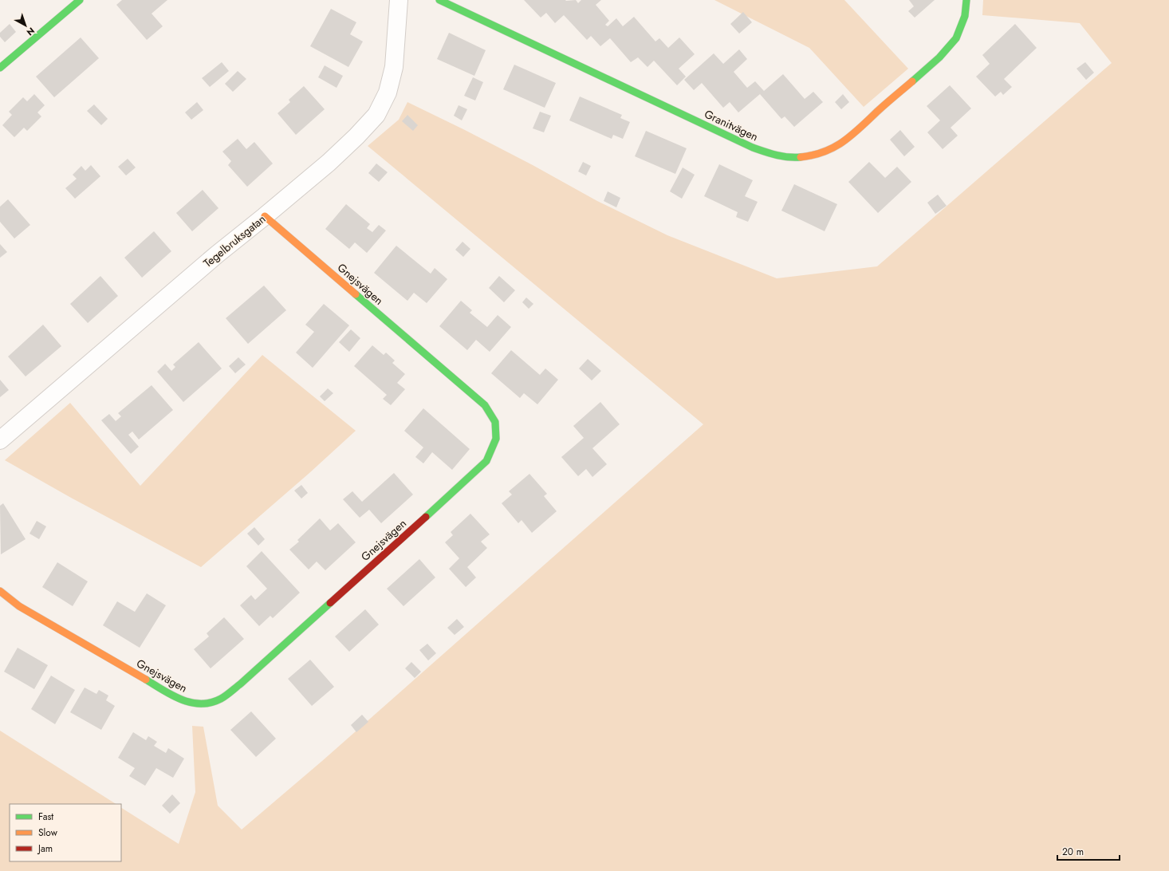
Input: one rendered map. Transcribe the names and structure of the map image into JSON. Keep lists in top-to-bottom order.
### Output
{
  "streets": {
    "street": ["Granitvägen", "Tegelbruksgatan", "Gnejsvägen"]
  },
  "crossings": [
    ["Tegelbruksgatan", "Gnejsvägen"]
  ],
  "legend": ["Fast", "Slow", "Jam"],
  "scale_bar": "20 m",
  "north": "bottom right"
}
